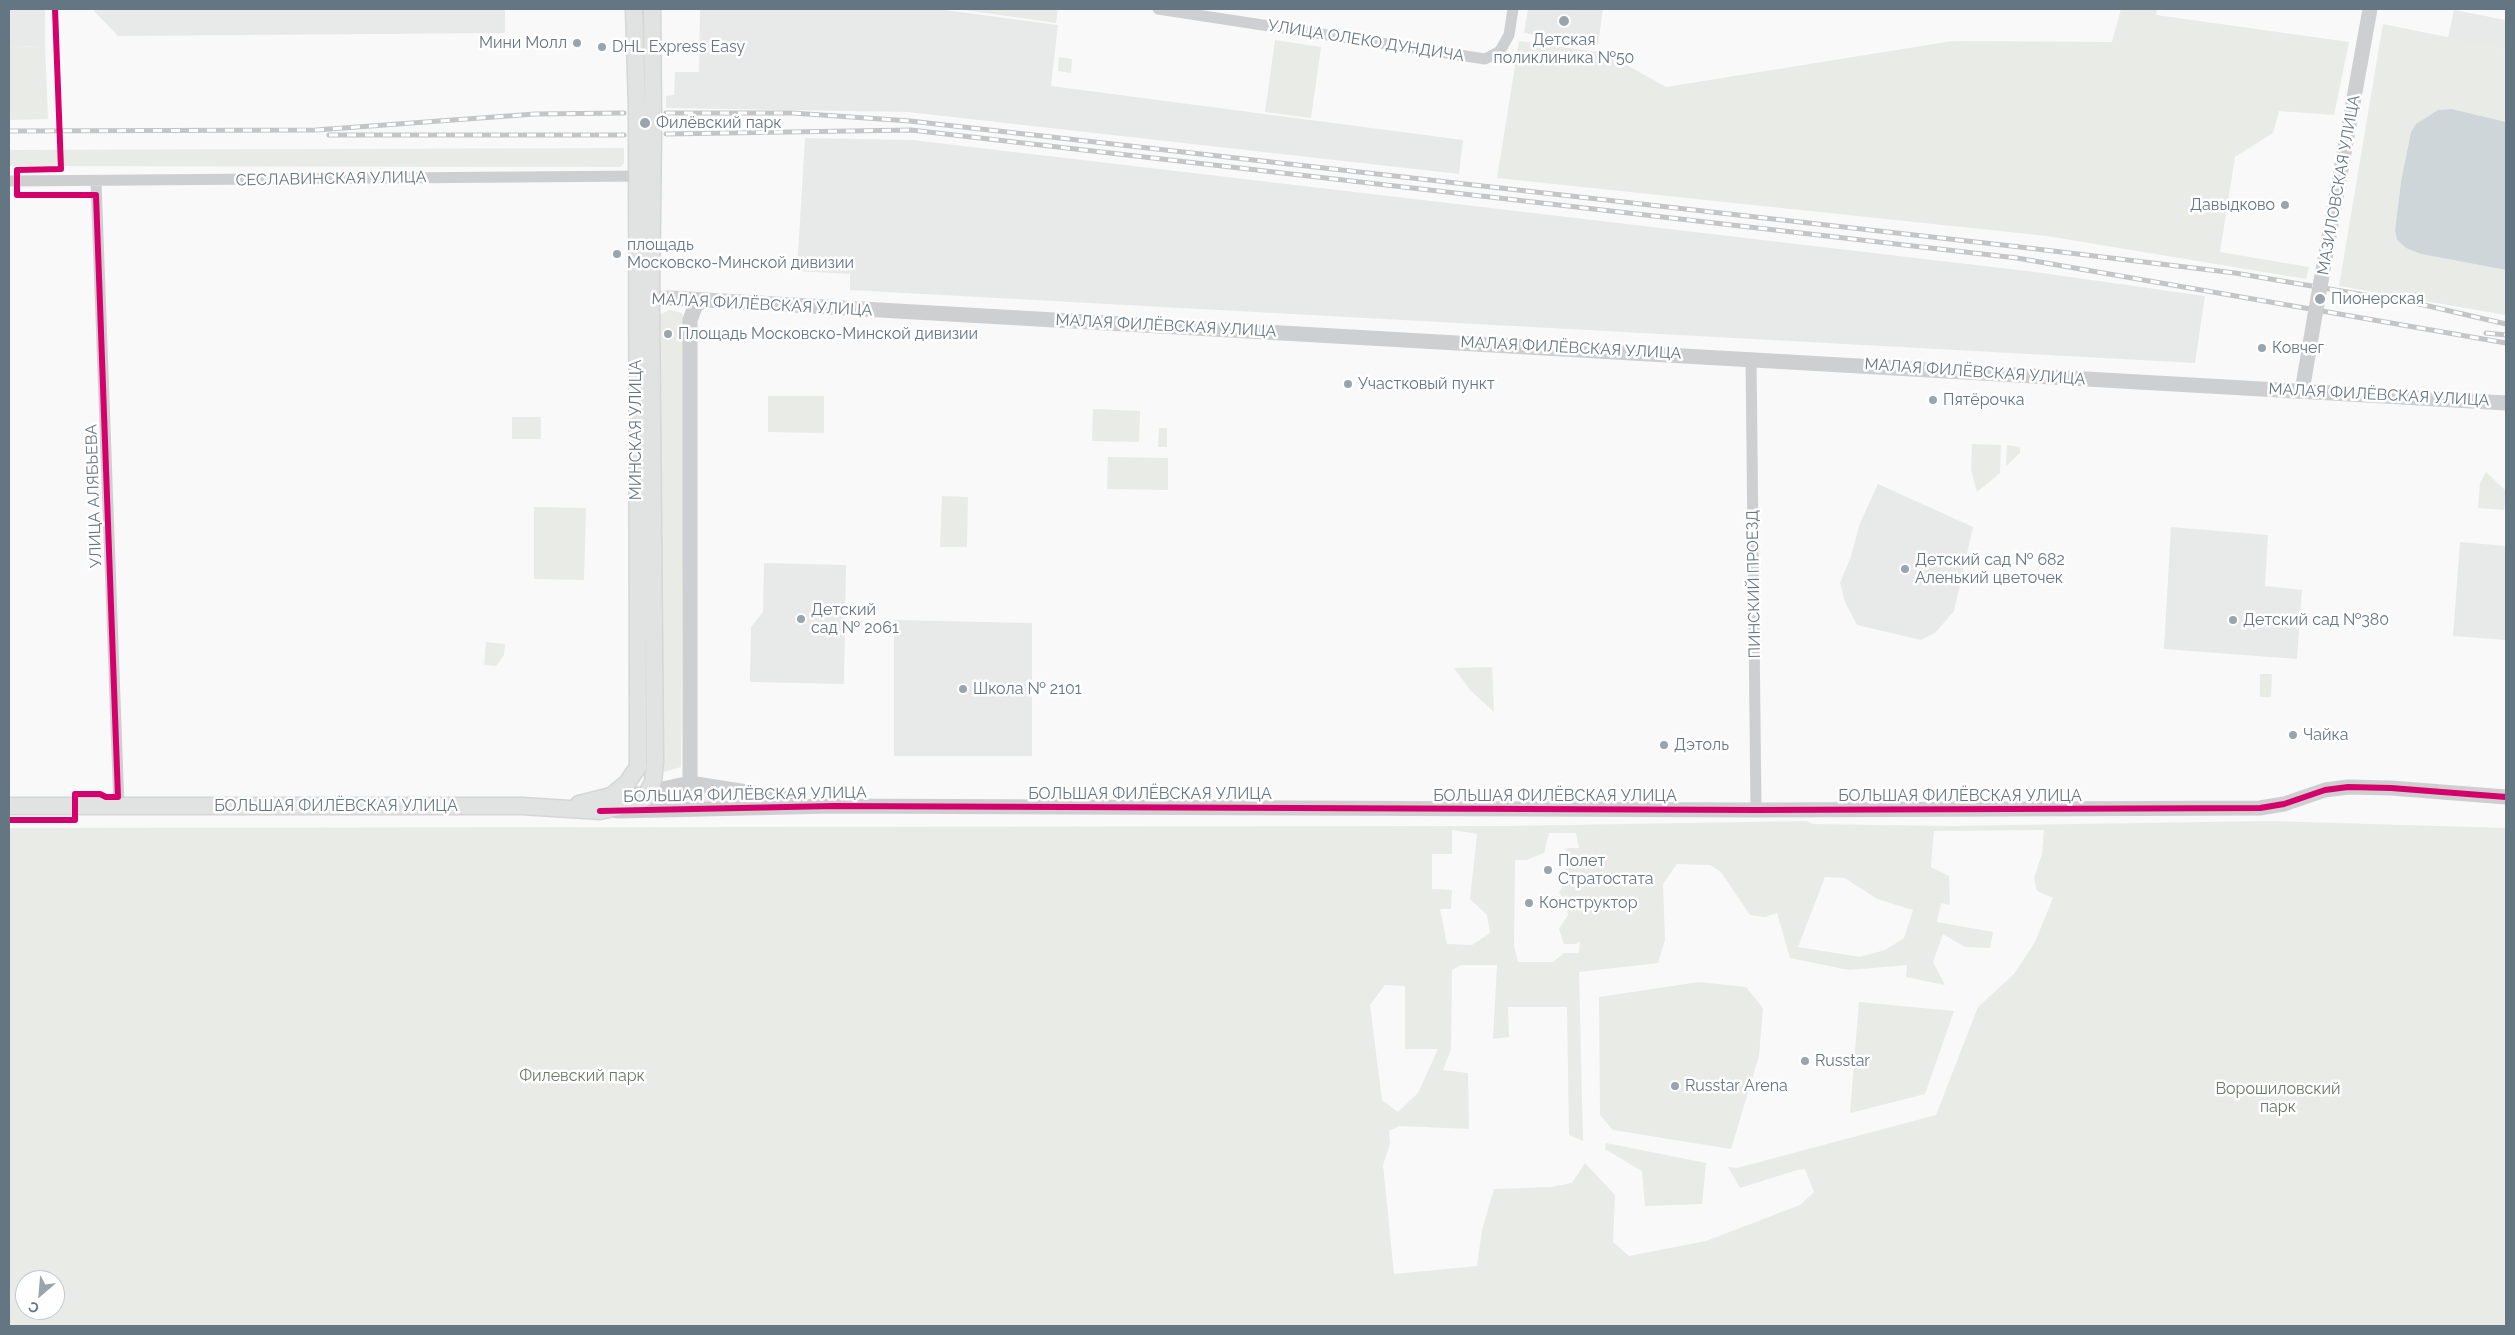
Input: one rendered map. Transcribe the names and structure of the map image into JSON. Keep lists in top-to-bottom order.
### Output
{
  "streets": {
    "main road": ["МИНСКАЯ УЛИЦА", "БОЛЬШАЯ ФИЛЁВСКАЯ УЛИЦА"],
    "street": [
      "УЛИЦА ОЛЕКО ДУНДИЧА",
      "СЕСЛАВИНСКАЯ УЛИЦА",
      "МАЗИЛОВСКАЯ УЛИЦА",
      "МАЛАЯ ФИЛЁВСКАЯ УЛИЦА",
      "УЛИЦА АЛЯБЬЕВА",
      "ПИНСКИЙ ПРОЕЗД"
    ]
  },
  "crossings": [
    ["СЕСЛАВИНСКАЯ УЛИЦА", "МИНСКАЯ УЛИЦА"],
    ["СЕСЛАВИНСКАЯ УЛИЦА", "УЛИЦА АЛЯБЬЕВА"],
    ["МАЗИЛОВСКАЯ УЛИЦА", "МАЛАЯ ФИЛЁВСКАЯ УЛИЦА"],
    ["МАЛАЯ ФИЛЁВСКАЯ УЛИЦА", "МИНСКАЯ УЛИЦА"],
    ["МАЛАЯ ФИЛЁВСКАЯ УЛИЦА", "ПИНСКИЙ ПРОЕЗД"],
    ["МИНСКАЯ УЛИЦА", "БОЛЬШАЯ ФИЛЁВСКАЯ УЛИЦА"],
    ["УЛИЦА АЛЯБЬЕВА", "БОЛЬШАЯ ФИЛЁВСКАЯ УЛИЦА"],
    ["ПИНСКИЙ ПРОЕЗД", "БОЛЬШАЯ ФИЛЁВСКАЯ УЛИЦА"]
  ],
  "parks": ["Филевский парк", "Ворошиловский парк"],
  "places": [
    "Детская поликлиника №50",
    "Мини Молл",
    "DHL Express Easy",
    "Филёвский парк",
    "Давыдково",
    "площадь Московско-Минской дивизии",
    "Пионерская",
    "Площадь Московско-Минской дивизии",
    "Ковчег",
    "Участковый пункт",
    "Пятёрочка",
    "Детский сад № 682 Аленький цветочек",
    "Детский сад № 2061",
    "Детский сад №380",
    "Школа № 2101",
    "Чайка",
    "Дэтоль",
    "Полет Стратостата",
    "Конструктор",
    "Russtar",
    "Russtar Arena"
  ],
  "north": "bottom left"
}
